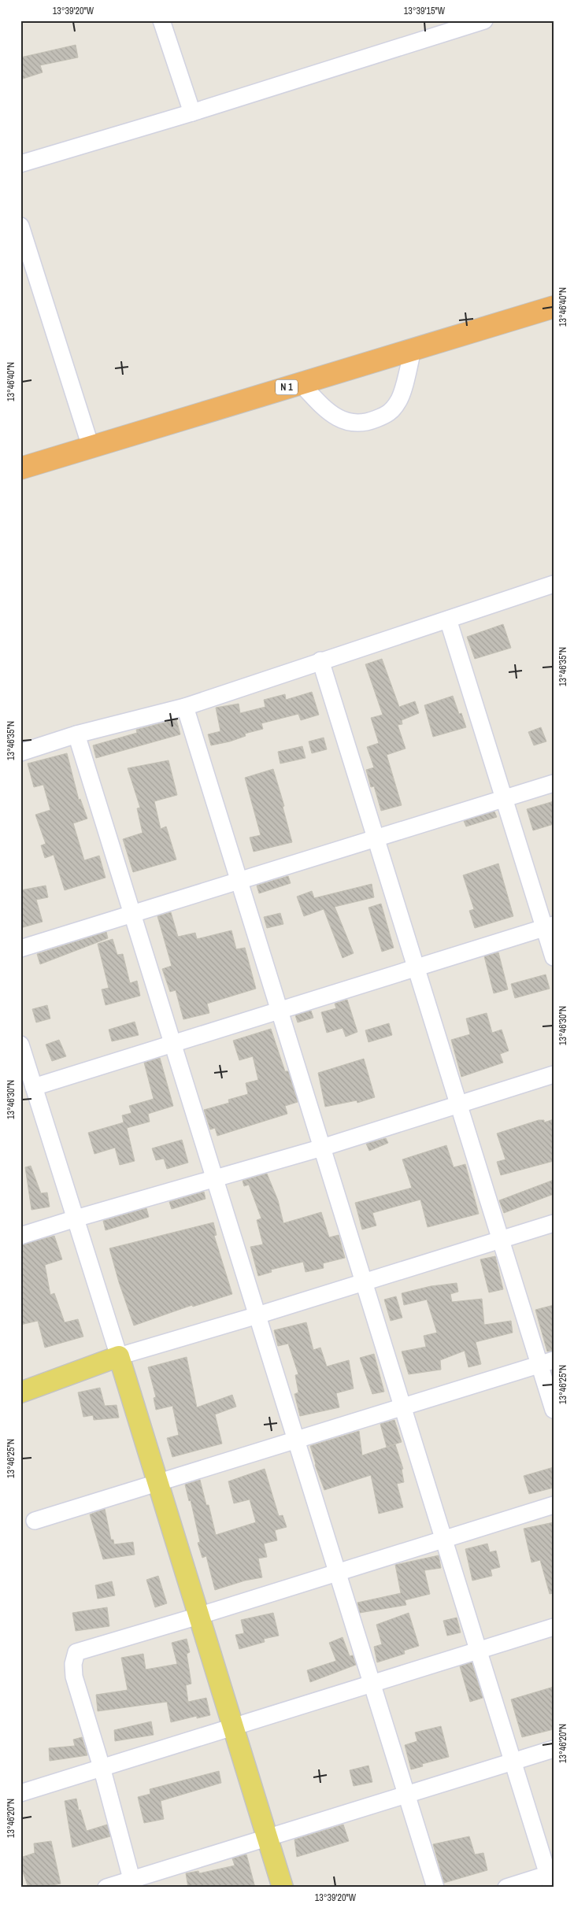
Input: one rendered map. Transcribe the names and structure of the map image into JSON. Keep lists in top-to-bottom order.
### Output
{
  "streets": {
    "highway": ["N 1"]
  },
  "coordinates": [
    "13°39'20\"W",
    "13°39'15\"W",
    "13°46'40\"N",
    "13°46'35\"N",
    "13°46'30\"N",
    "13°46'25\"N",
    "13°46'20\"N"
  ]
}
